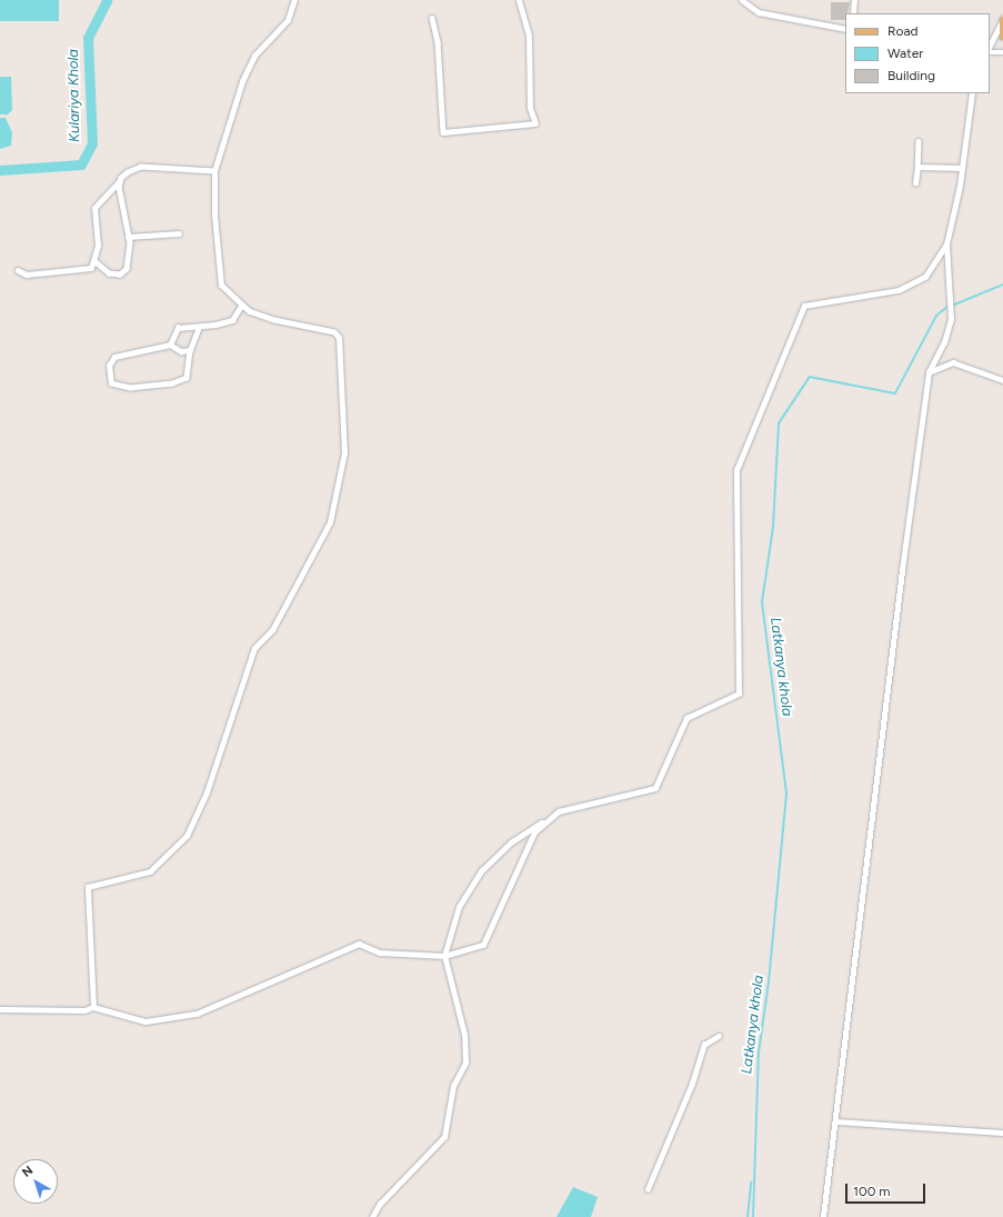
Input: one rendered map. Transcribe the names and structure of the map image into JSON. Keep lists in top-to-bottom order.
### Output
{
  "water": ["Kulariya Khola", "Latkanya khola"],
  "legend": ["Road", "Water", "Building"],
  "scale_bar": "100 m",
  "north": "top left"
}
